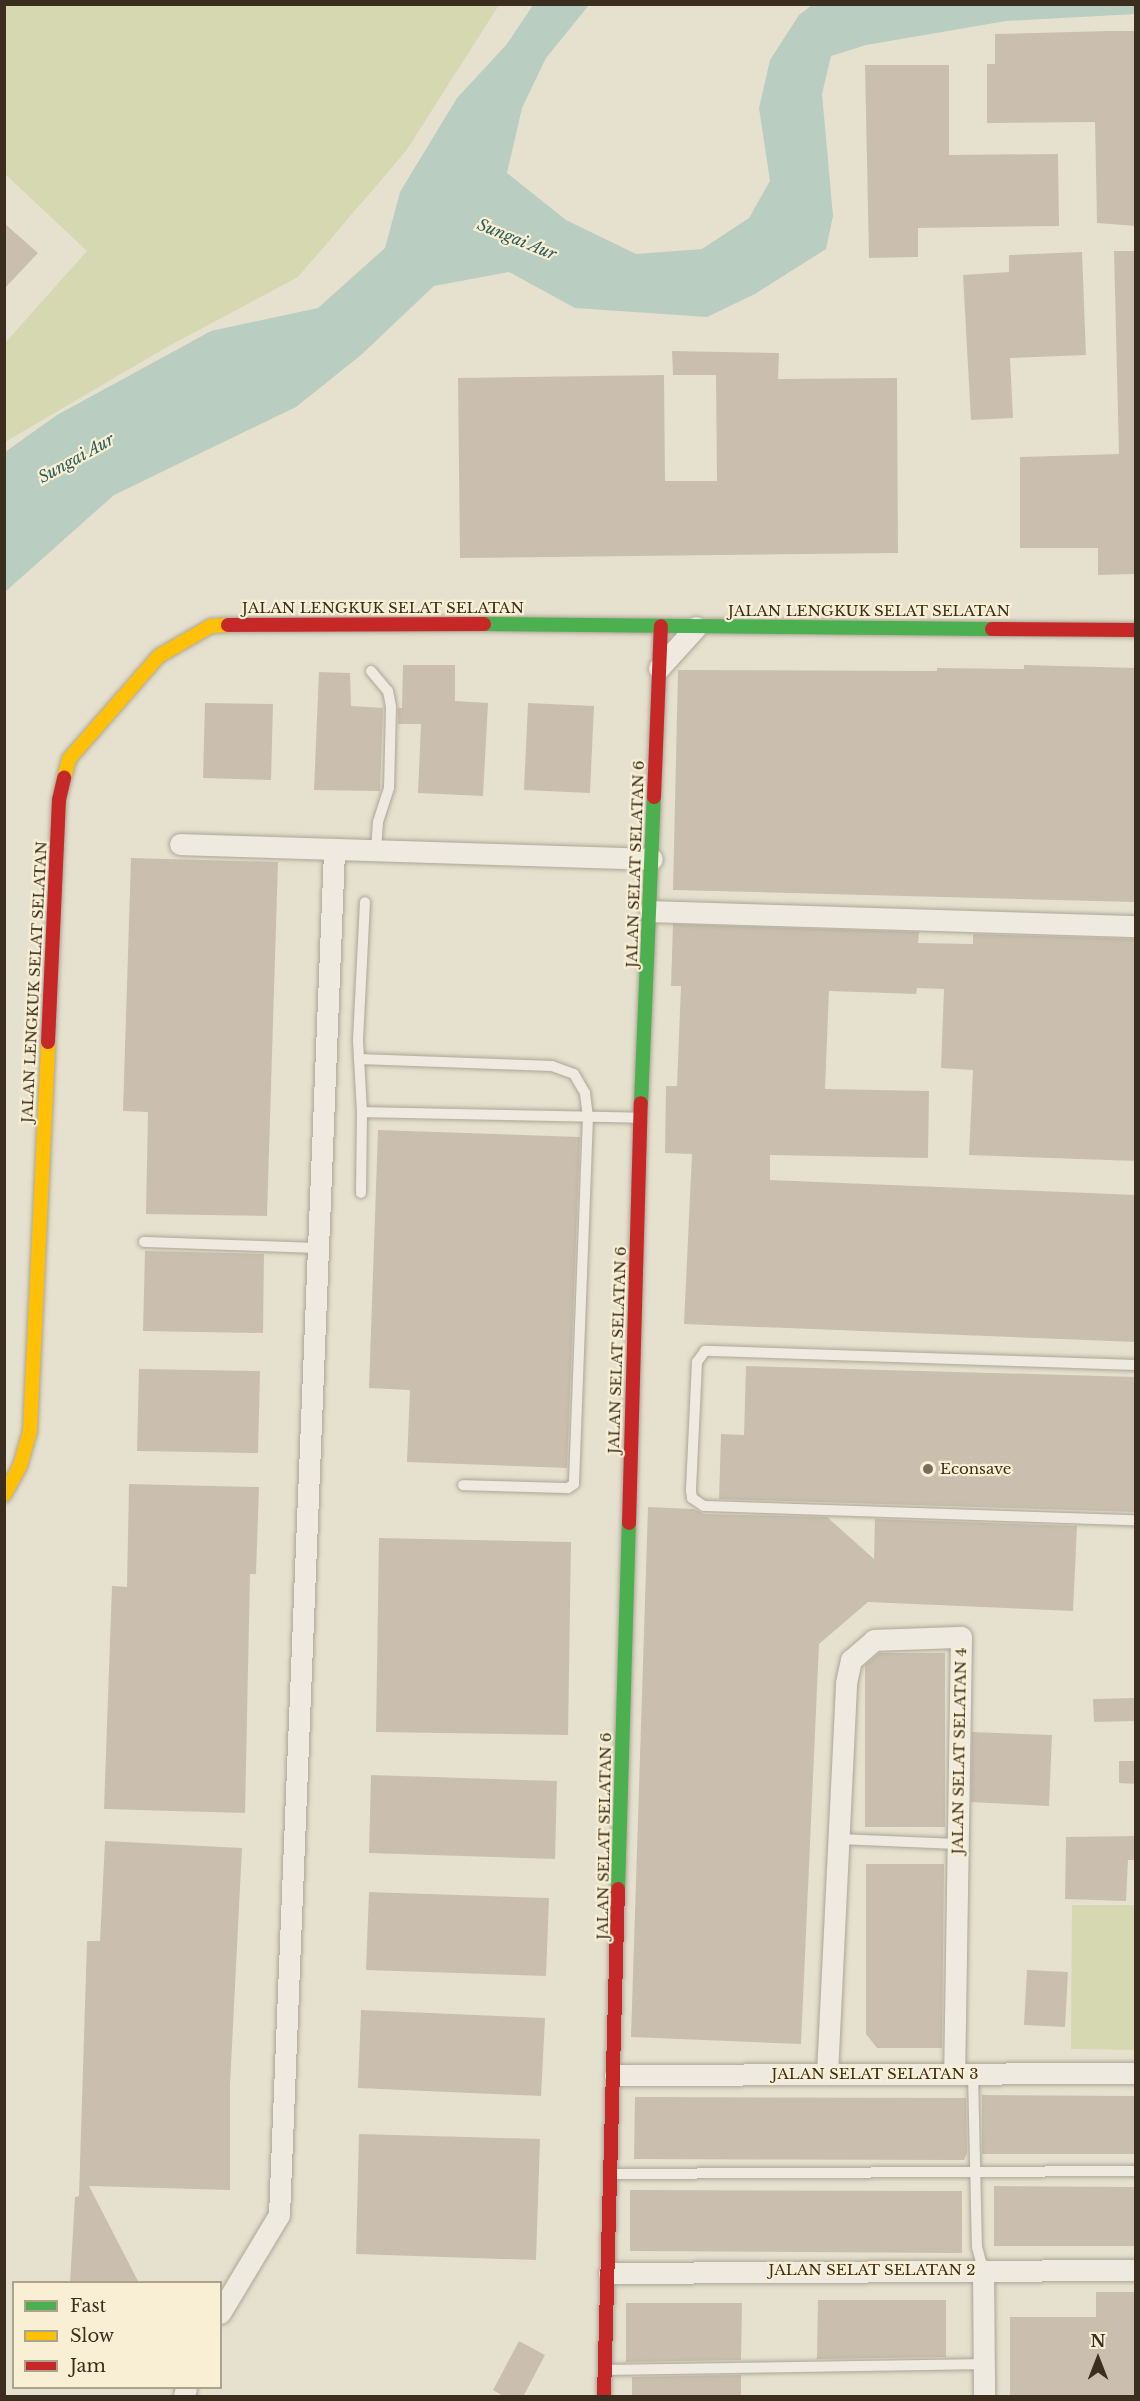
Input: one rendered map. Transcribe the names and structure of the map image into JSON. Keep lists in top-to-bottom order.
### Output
{
  "streets": {
    "street": [
      "JALAN LENGKUK SELAT SELATAN",
      "JALAN SELAT SELATAN 6",
      "JALAN SELAT SELATAN 4",
      "JALAN SELAT SELATAN 3",
      "JALAN SELAT SELATAN 2"
    ]
  },
  "crossings": [
    ["JALAN LENGKUK SELAT SELATAN", "JALAN SELAT SELATAN 6"],
    ["JALAN SELAT SELATAN 6", "JALAN SELAT SELATAN 3"],
    ["JALAN SELAT SELATAN 6", "JALAN SELAT SELATAN 2"],
    ["JALAN SELAT SELATAN 4", "JALAN SELAT SELATAN 3"]
  ],
  "water": ["Sungai Aur"],
  "places": ["Econsave"],
  "legend": ["Fast", "Slow", "Jam"],
  "north": "top"
}
